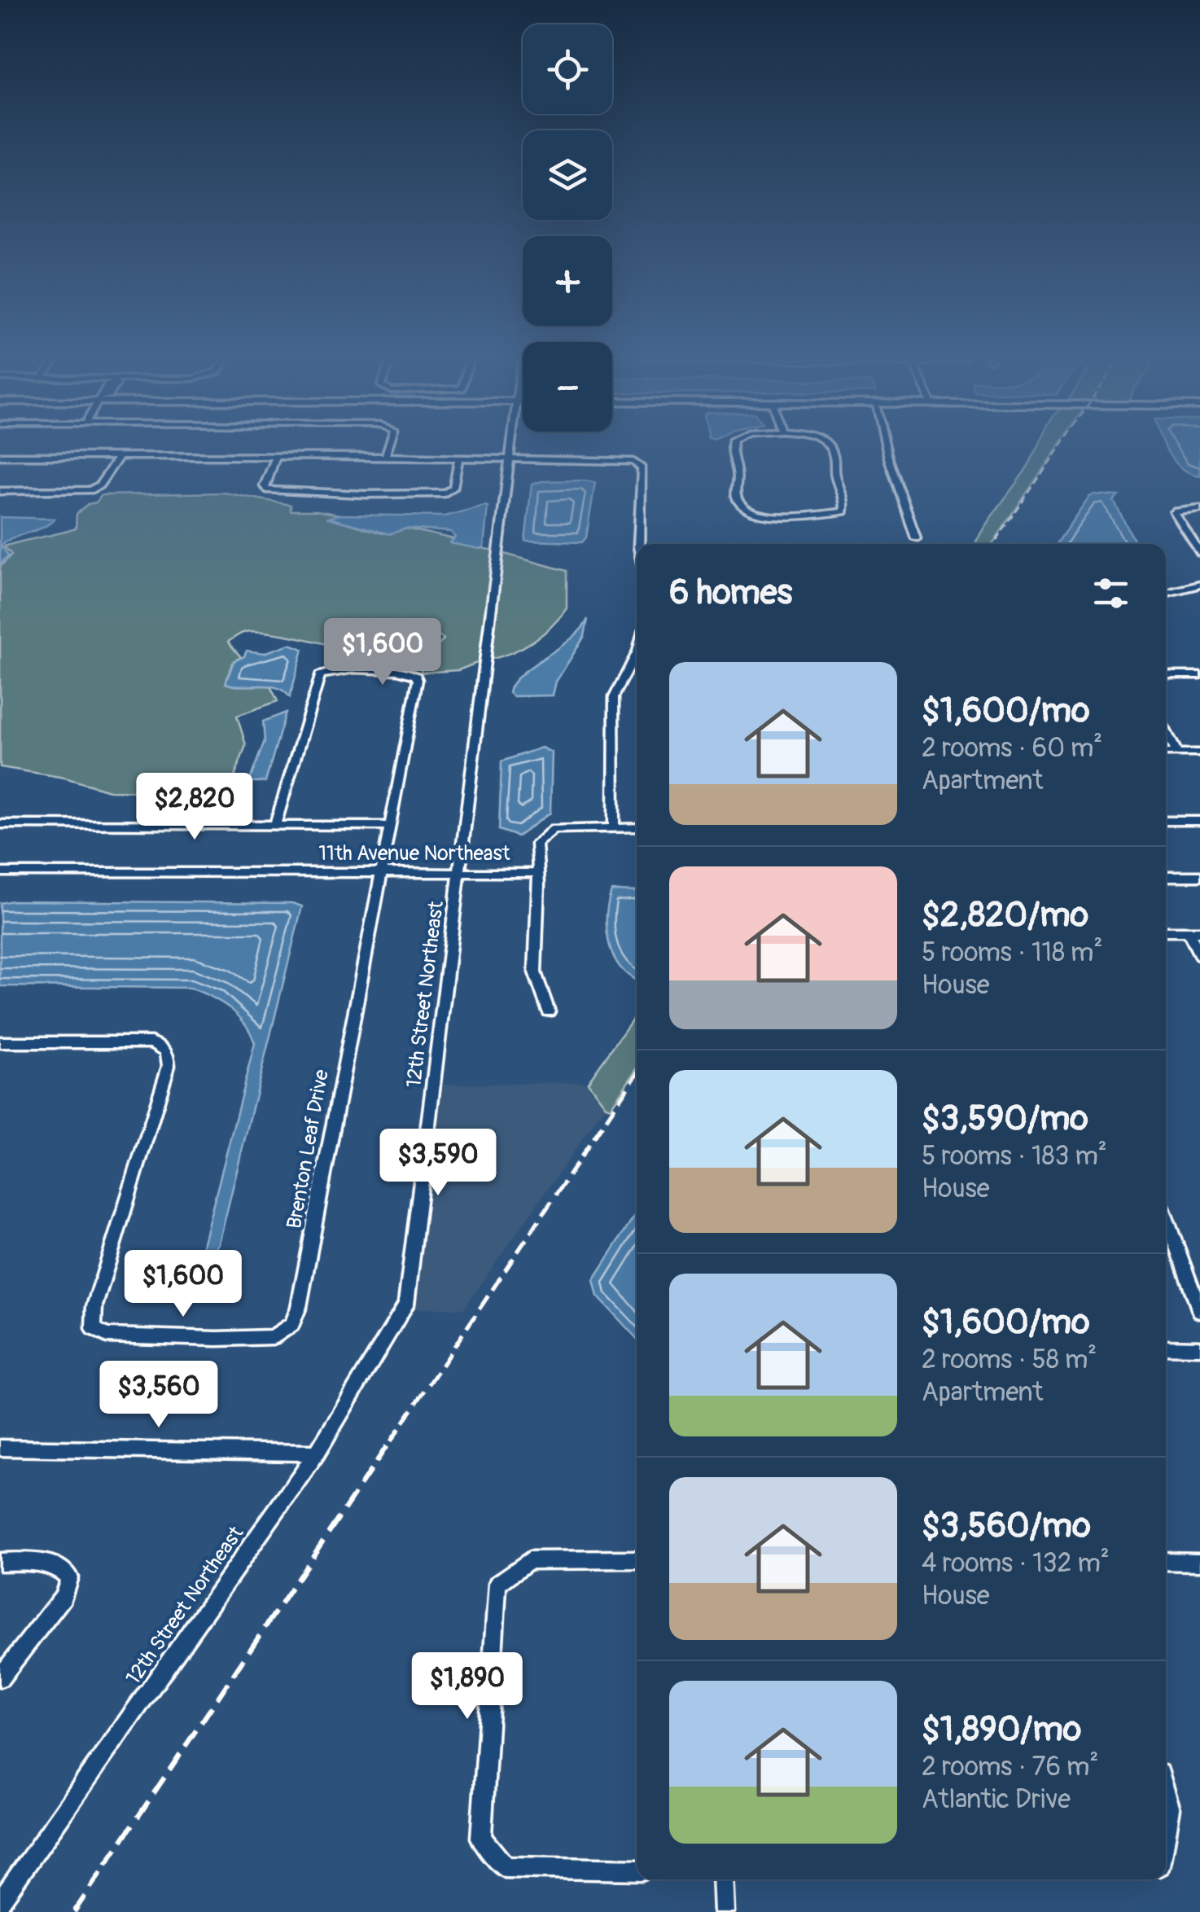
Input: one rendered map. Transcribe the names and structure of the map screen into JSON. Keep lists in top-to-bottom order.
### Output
{
  "streets": {
    "street": ["11th Avenue Northeast", "12th Street Northeast", "Brenton Leaf Drive"]
  },
  "crossings": [
    ["11th Avenue Northeast", "12th Street Northeast"],
    ["11th Avenue Northeast", "Brenton Leaf Drive"]
  ],
  "page": {
    "map_buttons": ["+", "−"],
    "heading": "6 homes",
    "price": [
      "$1,600",
      "$2,820",
      "$3,590",
      "$1,600",
      "$3,560",
      "$1,890"
    ],
    "list": [
      {
        "name": "$1,600/mo",
        "note": "2 rooms · 60 m² · Apartment"
      },
      {
        "name": "$2,820/mo",
        "note": "5 rooms · 118 m² · House"
      },
      {
        "name": "$3,590/mo",
        "note": "5 rooms · 183 m² · House"
      },
      {
        "name": "$1,600/mo",
        "note": "2 rooms · 58 m² · Apartment"
      },
      {
        "name": "$3,560/mo",
        "note": "4 rooms · 132 m² · House"
      },
      {
        "name": "$1,890/mo",
        "note": "2 rooms · 76 m² · Atlantic Drive"
      }
    ]
  }
}
